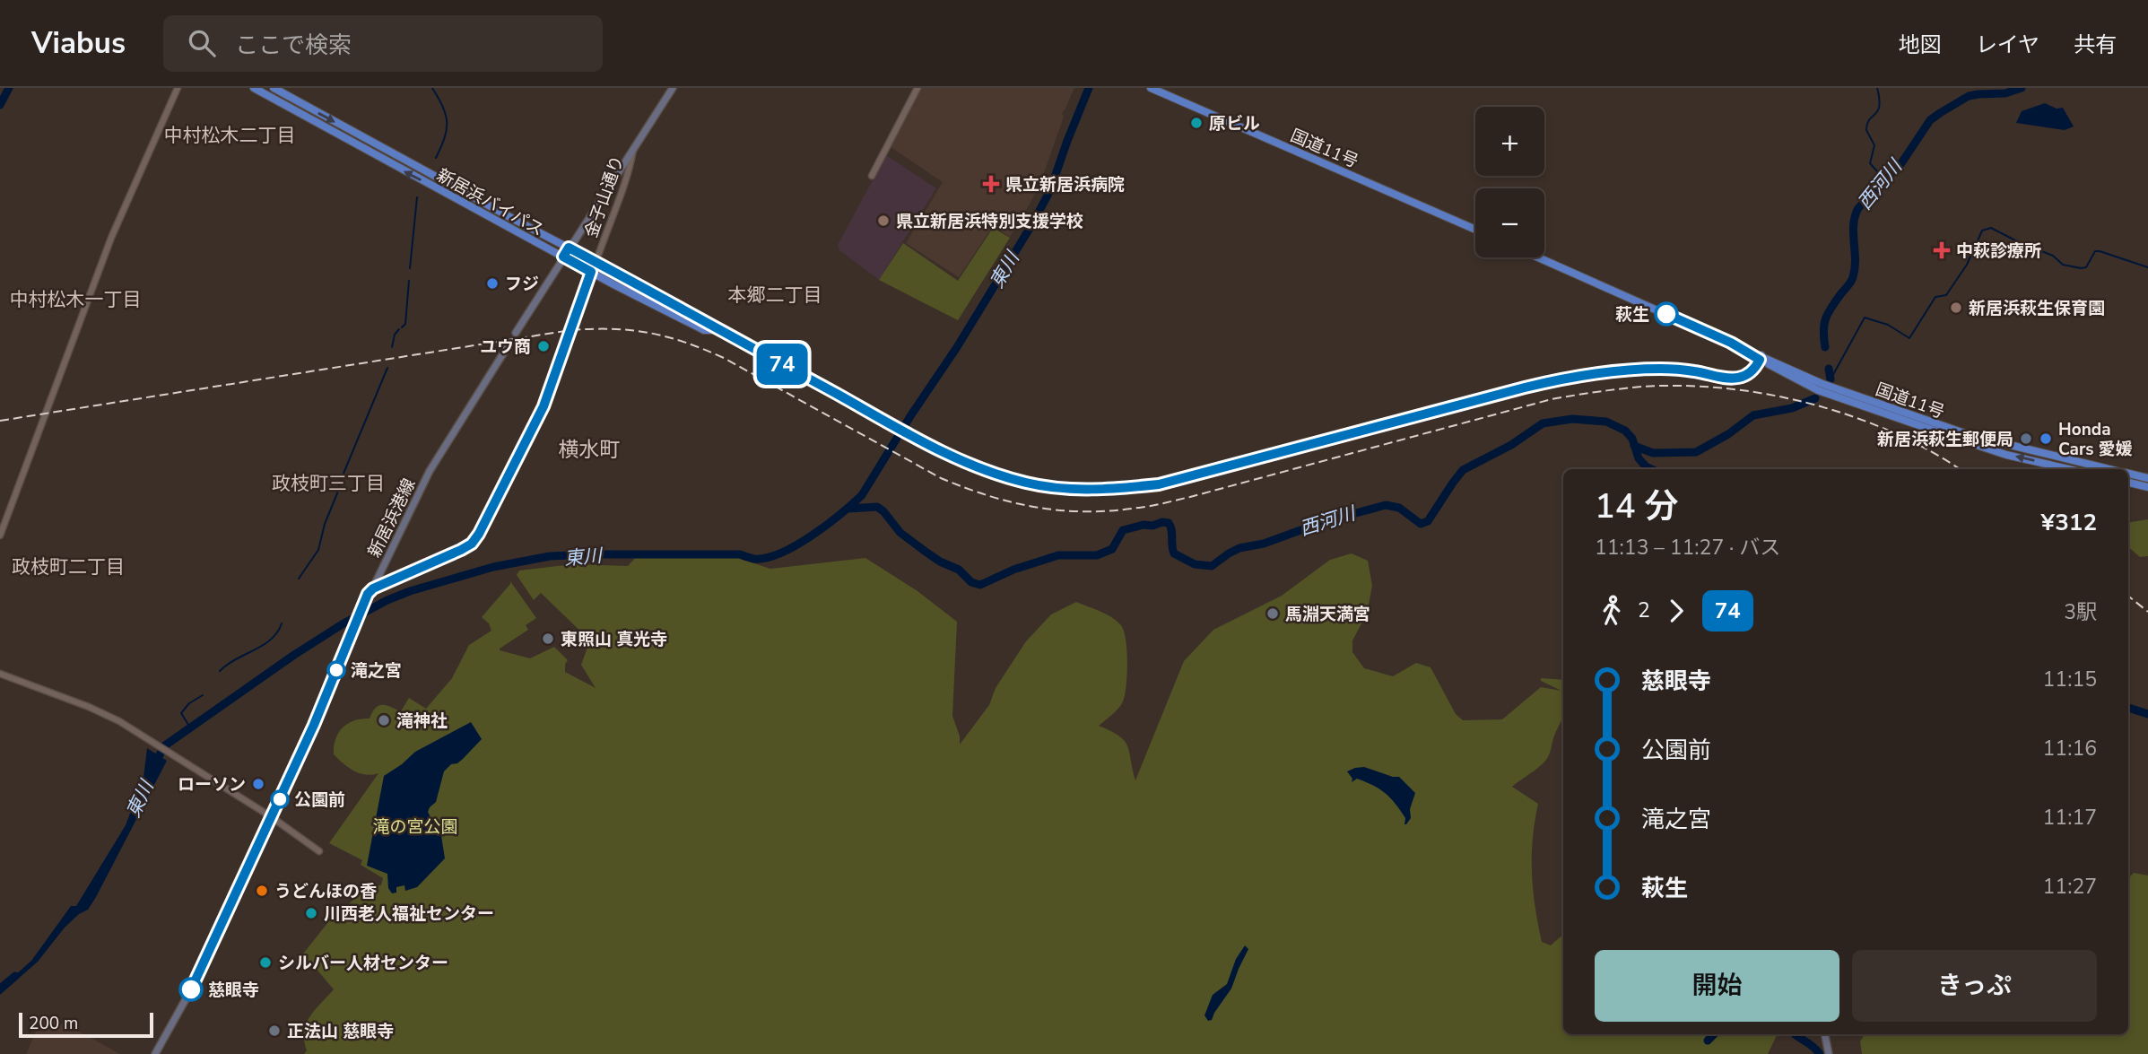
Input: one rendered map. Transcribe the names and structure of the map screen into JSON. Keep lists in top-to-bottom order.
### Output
{
  "streets": {
    "highway": ["国道11号", "新居浜バイパス"],
    "main road": ["新居浜港線"],
    "street": ["金子山通り"]
  },
  "crossings": [
    ["国道11号", "新居浜バイパス"]
  ],
  "districts": [
    "中村松木二丁目",
    "本郷二丁目",
    "中村松木一丁目",
    "横水町",
    "政枝町三丁目",
    "政枝町二丁目"
  ],
  "water": ["西河川", "東川"],
  "parks": ["滝の宮公園"],
  "places": {
    "other": [
      "原ビル",
      "県立新居浜特別支援学校",
      "フジ",
      "新居浜萩生保育園",
      "萩生",
      "ユウ商",
      "新居浜萩生郵便局",
      "Honda Cars 愛媛",
      "馬淵天満宮",
      "東照山 真光寺",
      "滝之宮",
      "滝神社",
      "ローソン",
      "公園前",
      "うどんほの香",
      "川西老人福祉センター",
      "シルバー人材センター",
      "慈眼寺",
      "正法山 慈眼寺"
    ],
    "health": ["県立新居浜病院", "中萩診療所"]
  },
  "lines": ["bus line 74"],
  "scale_bar": "200 m",
  "page": {
    "header": "Viabus",
    "search": "ここで検索",
    "nav": ["地図", "レイヤ", "共有"],
    "on_map": "74",
    "map_buttons": ["+", "−"],
    "heading": ["14 分", "11:13 – 11:27 · バス", "¥312"],
    "legs": ["2", "74", "3駅"],
    "list": [
      {
        "name": "慈眼寺",
        "value": "11:15"
      },
      {
        "name": "公園前",
        "value": "11:16"
      },
      {
        "name": "滝之宮",
        "value": "11:17"
      },
      {
        "name": "萩生",
        "value": "11:27"
      }
    ],
    "buttons": ["開始", "きっぷ"],
    "scale": "200 m"
  }
}
